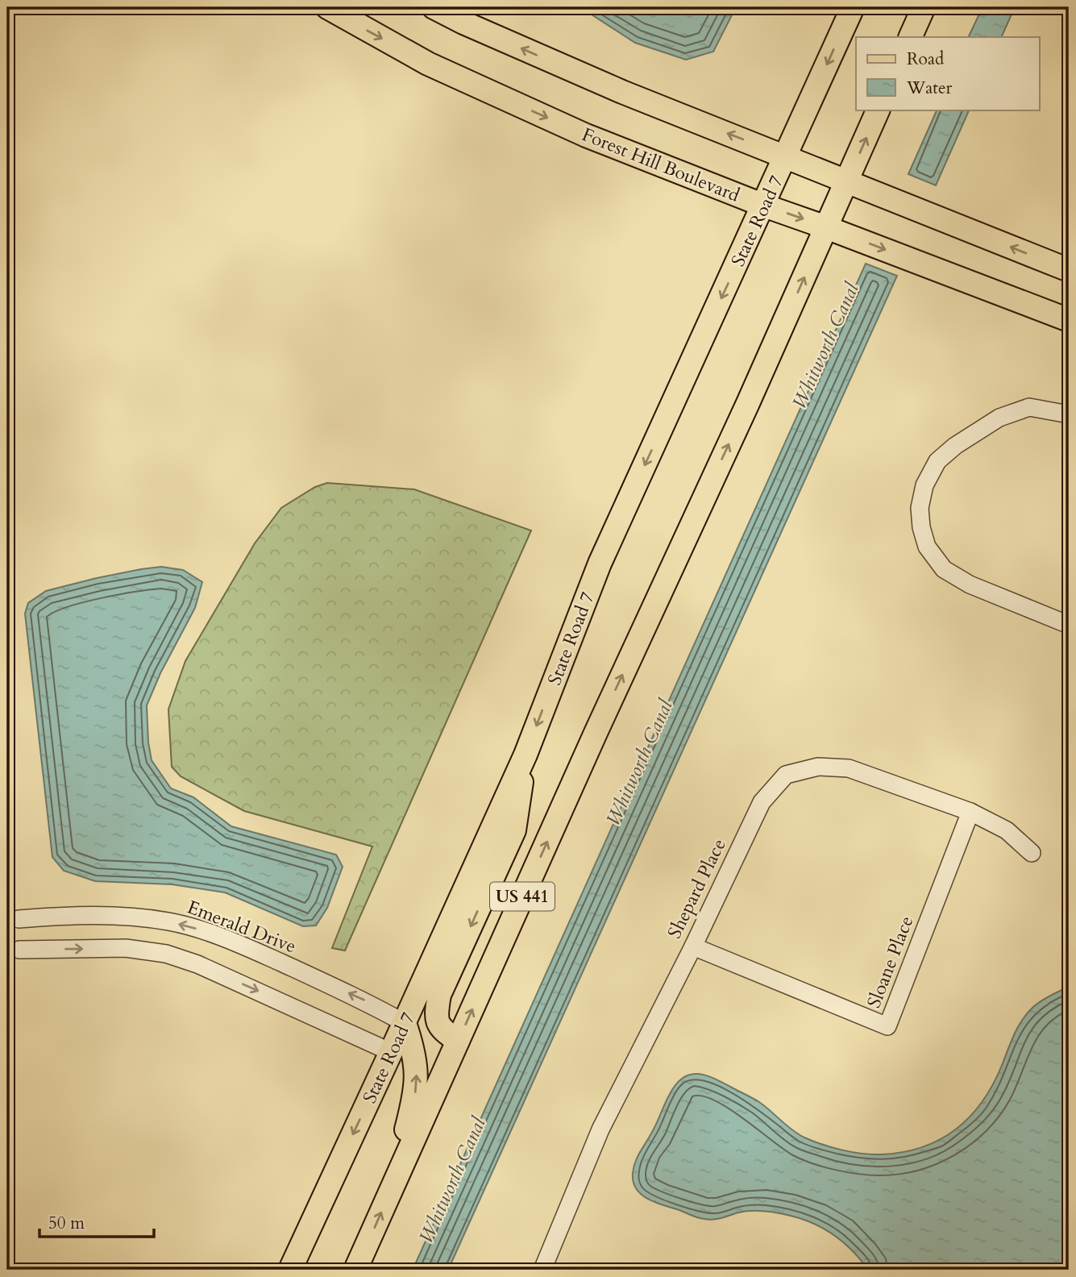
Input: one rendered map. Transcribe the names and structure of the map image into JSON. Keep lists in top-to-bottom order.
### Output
{
  "streets": {
    "main road": ["Forest Hill Boulevard", "State Road 7", "US 441"],
    "street": ["Shepard Place", "Emerald Drive", "Sloane Place"]
  },
  "crossings": [
    ["Forest Hill Boulevard", "State Road 7"],
    ["Forest Hill Boulevard", "US 441"],
    ["State Road 7", "Emerald Drive"],
    ["Shepard Place", "Sloane Place"]
  ],
  "water": ["Whitworth Canal"],
  "legend": ["Road", "Water"],
  "scale_bar": "50 m"
}
